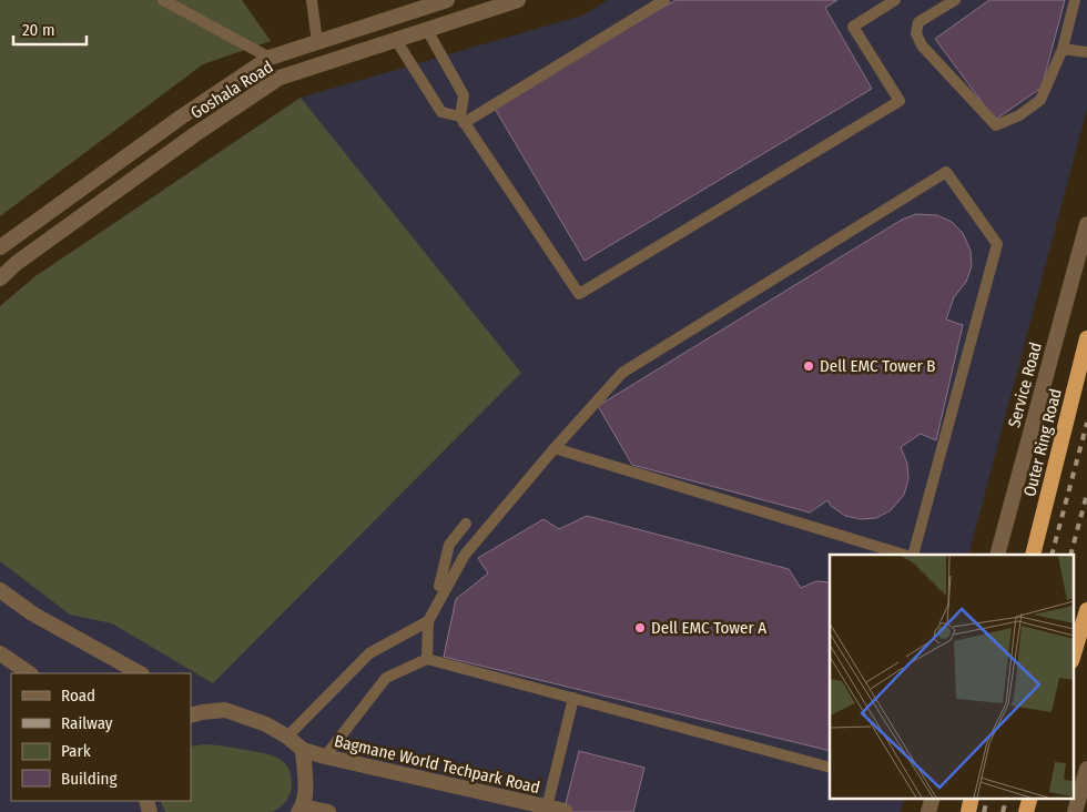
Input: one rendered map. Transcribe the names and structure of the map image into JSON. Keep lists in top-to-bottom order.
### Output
{
  "streets": {
    "highway": ["Outer Ring Road"],
    "street": ["Goshala Road", "Service Road", "Bagmane World Techpark Road"]
  },
  "places": ["Dell EMC Tower B", "Dell EMC Tower A"],
  "legend": [
    "Road",
    "Railway",
    "Park",
    "Building"
  ],
  "scale_bar": "20 m"
}
